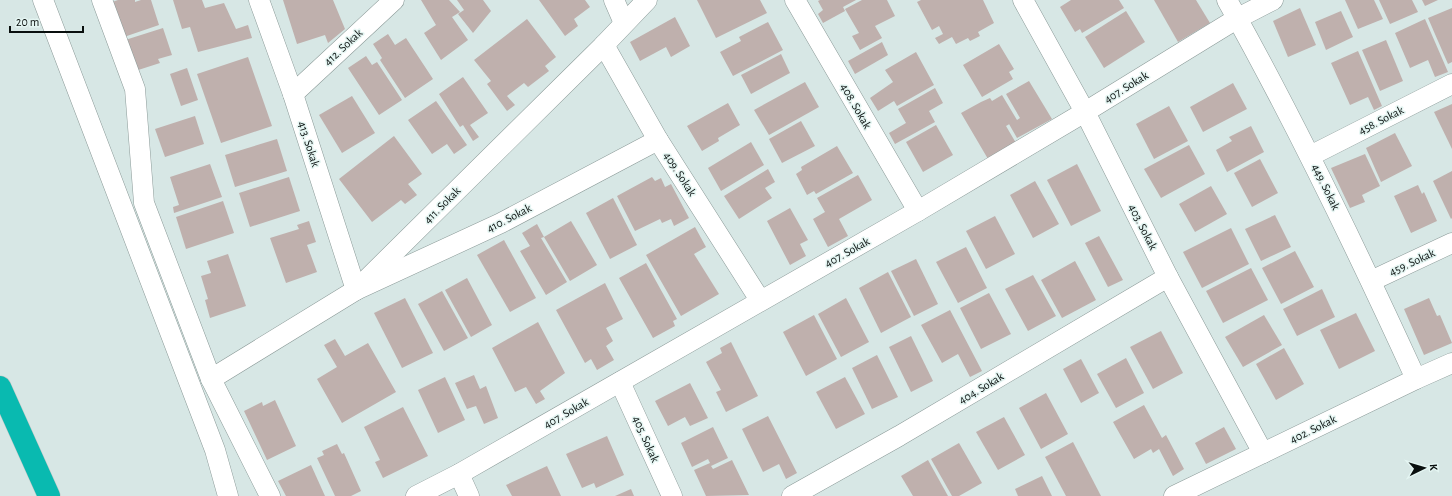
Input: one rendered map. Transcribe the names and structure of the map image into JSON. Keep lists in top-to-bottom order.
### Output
{
  "streets": {
    "street": [
      "412. Sokak",
      "407. Sokak",
      "408. Sokak",
      "458. Sokak",
      "413. Sokak",
      "409. Sokak",
      "449. Sokak",
      "411. Sokak",
      "410. Sokak",
      "403. Sokak",
      "459. Sokak",
      "404. Sokak",
      "402. Sokak",
      "405. Sokak"
    ]
  },
  "crossings": [
    ["412. Sokak", "413. Sokak"],
    ["407. Sokak", "408. Sokak"],
    ["407. Sokak", "409. Sokak"],
    ["407. Sokak", "449. Sokak"],
    ["407. Sokak", "403. Sokak"],
    ["407. Sokak", "405. Sokak"],
    ["458. Sokak", "449. Sokak"],
    ["413. Sokak", "411. Sokak"],
    ["413. Sokak", "410. Sokak"],
    ["409. Sokak", "411. Sokak"],
    ["409. Sokak", "410. Sokak"],
    ["449. Sokak", "459. Sokak"],
    ["449. Sokak", "402. Sokak"],
    ["411. Sokak", "410. Sokak"],
    ["403. Sokak", "404. Sokak"],
    ["403. Sokak", "402. Sokak"]
  ],
  "scale_bar": "20 m",
  "north": "right"
}
